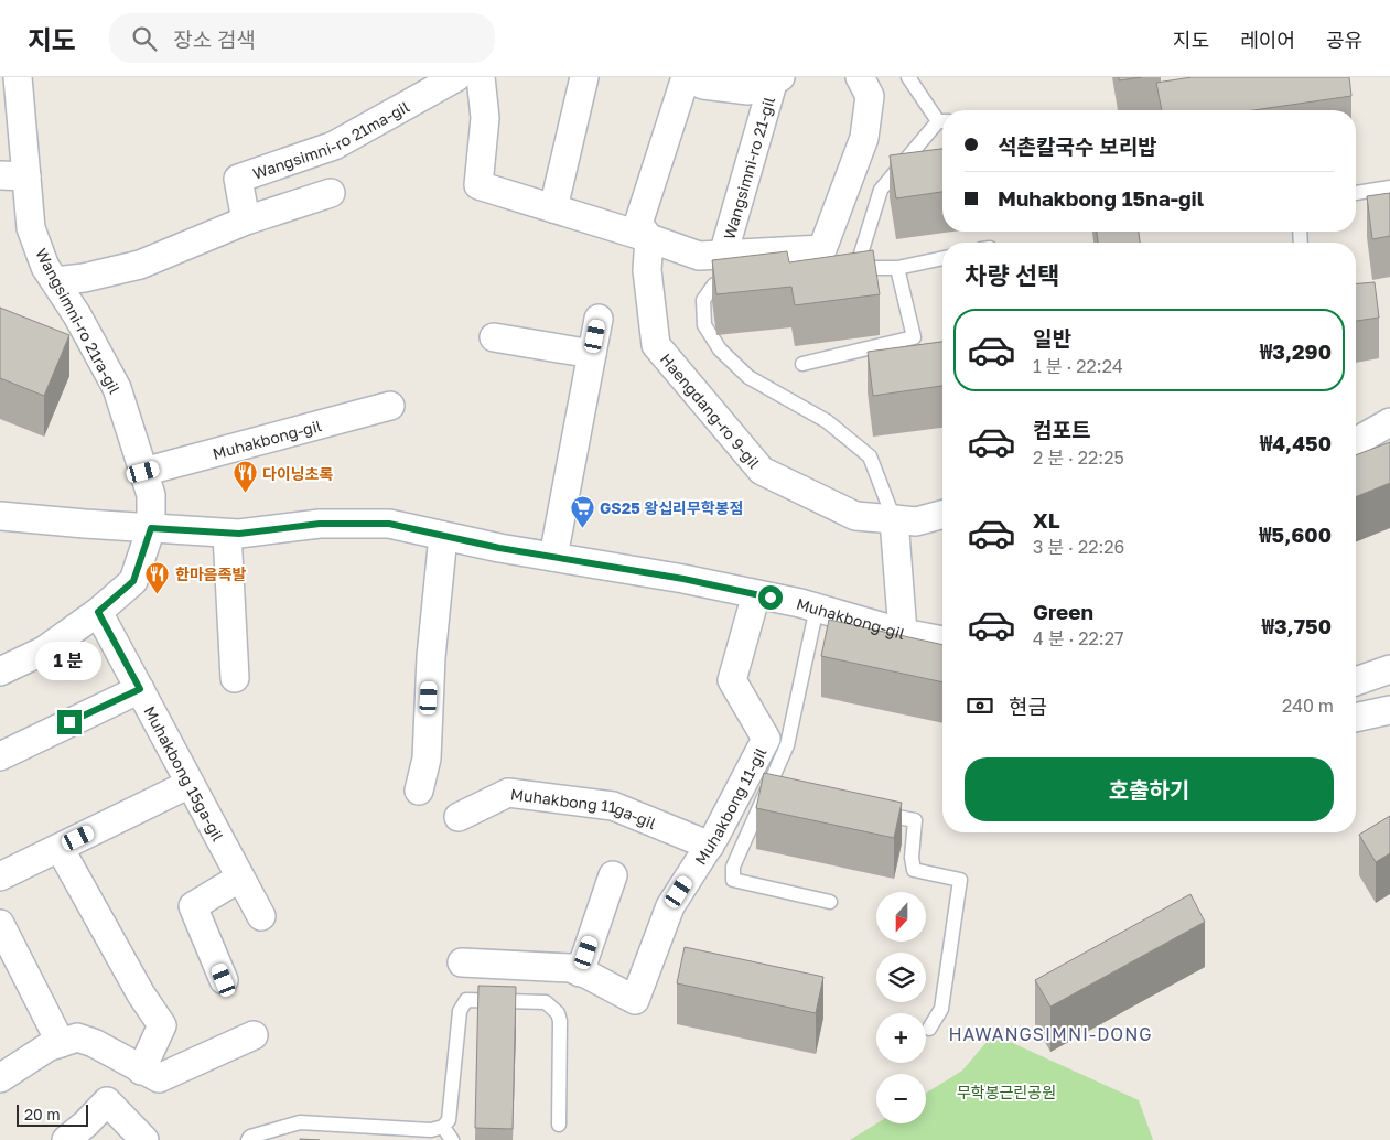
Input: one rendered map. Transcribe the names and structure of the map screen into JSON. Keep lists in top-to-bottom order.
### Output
{
  "streets": {
    "street": [
      "Wangsimni-ro 21ma-gil",
      "Wangsimni-ro 21-gil",
      "Wangsimni-ro 21ra-gil",
      "Haengdang-ro 9-gil",
      "Muhakbong-gil",
      "Muhakbong 15ga-gil",
      "Muhakbong 11-gil",
      "Muhakbong 11ga-gil"
    ]
  },
  "crossings": [
    ["Wangsimni-ro 21-gil", "Haengdang-ro 9-gil"],
    ["Wangsimni-ro 21ra-gil", "Muhakbong-gil"],
    ["Muhakbong-gil", "Muhakbong 11-gil"],
    ["Muhakbong 11-gil", "Muhakbong 11ga-gil"]
  ],
  "districts": ["HAWANGSIMNI-DONG"],
  "parks": ["무학봉근린공원"],
  "places": {
    "restaurant": ["다이닝초록", "한마음족발"],
    "supermarket": ["GS25 왕십리무학봉점"]
  },
  "scale_bar": "20 m",
  "north": "bottom",
  "page": {
    "header": "지도",
    "search": "장소 검색",
    "nav": ["지도", "레이어", "공유"],
    "banner": ["석촌칼국수 보리밥", "Muhakbong 15na-gil"],
    "heading": "차량 선택",
    "list": [
      {
        "name": "일반",
        "note": "1 분 · 22:24",
        "value": "₩3,290"
      },
      {
        "name": "컴포트",
        "note": "2 분 · 22:25",
        "value": "₩4,450"
      },
      {
        "name": "XL",
        "note": "3 분 · 22:26",
        "value": "₩5,600"
      },
      {
        "name": "Green",
        "note": "4 분 · 22:27",
        "value": "₩3,750"
      }
    ],
    "bubble": "1 분",
    "pay": ["현금", "240 m"],
    "buttons": "호출하기",
    "map_buttons": ["+", "−"],
    "scale": "20 m"
  }
}
